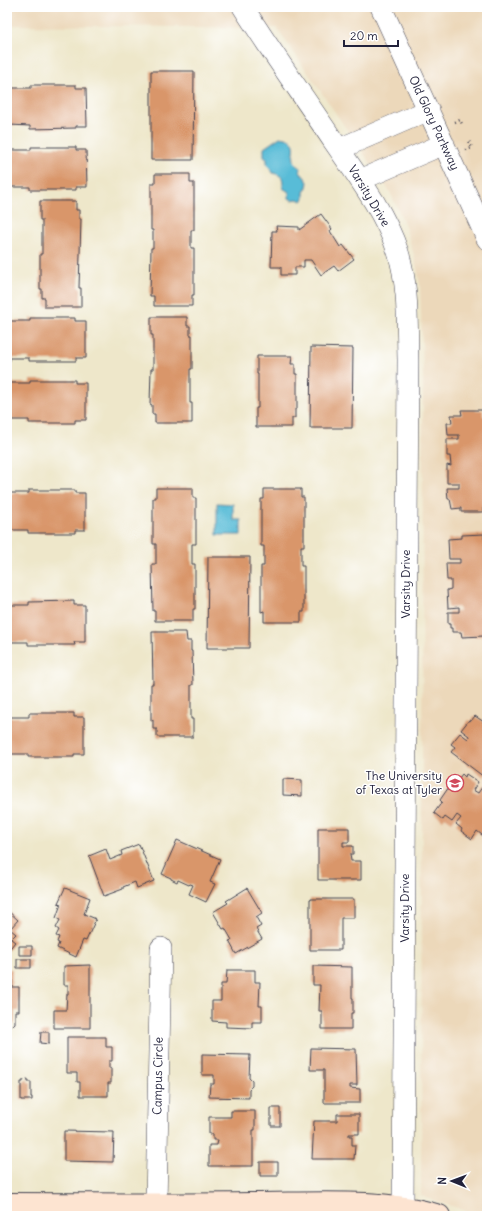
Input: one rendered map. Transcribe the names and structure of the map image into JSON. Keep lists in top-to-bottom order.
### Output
{
  "streets": {
    "street": ["Old Glory Parkway", "Varsity Drive", "Campus Circle"]
  },
  "places": {
    "school or university": ["The University of Texas at Tyler"]
  },
  "scale_bar": "20 m",
  "north": "left"
}
